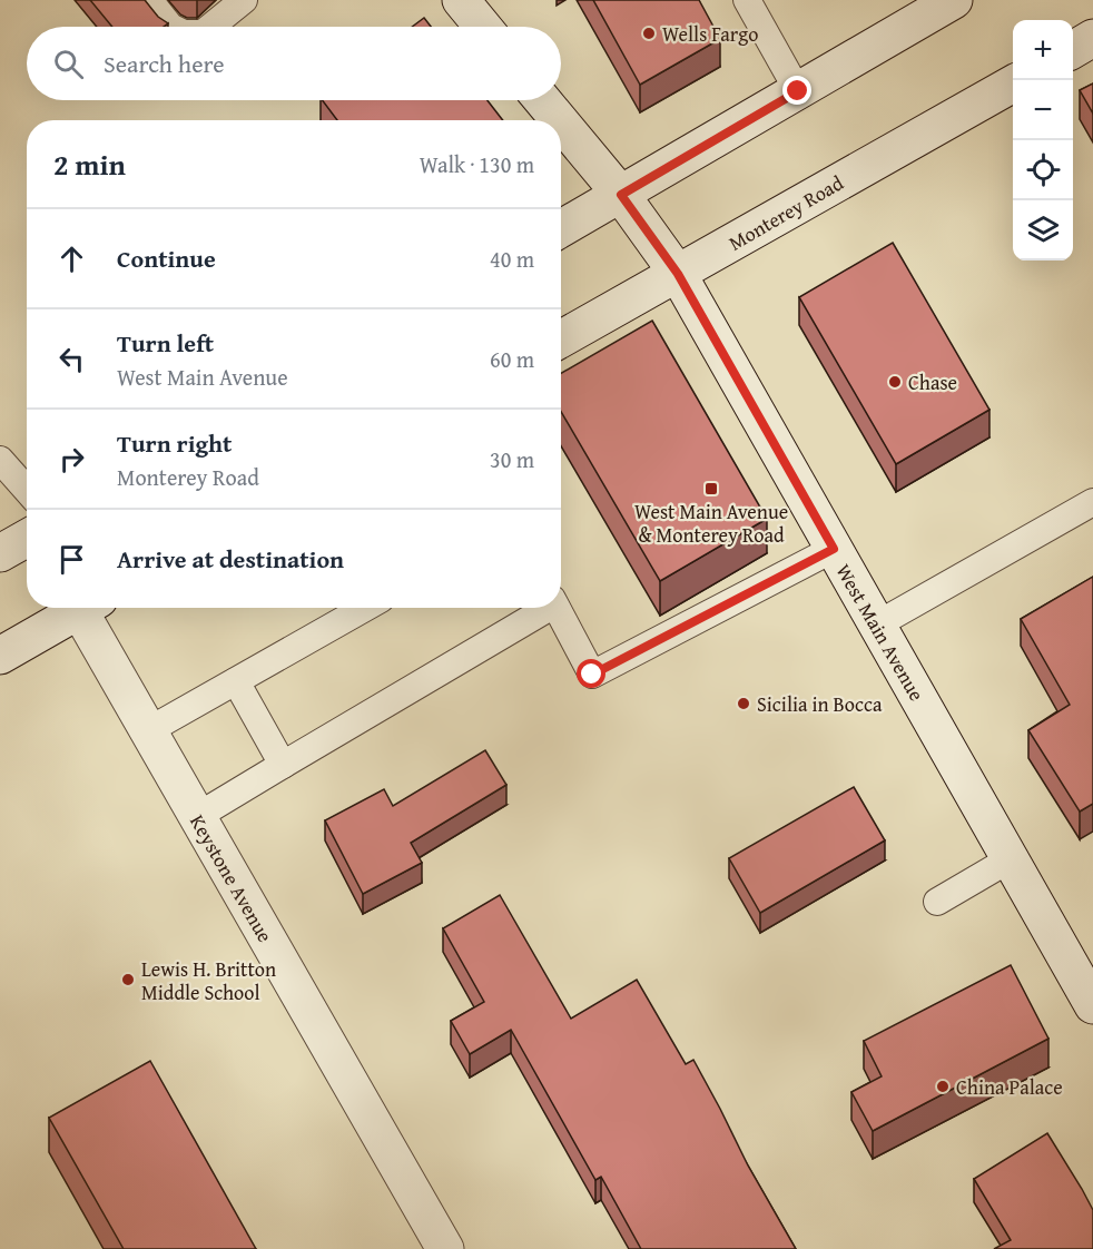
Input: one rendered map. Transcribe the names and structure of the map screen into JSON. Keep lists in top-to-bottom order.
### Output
{
  "streets": {
    "main road": ["Monterey Road", "West Main Avenue", "Keystone Avenue"]
  },
  "crossings": [
    ["Monterey Road", "West Main Avenue"]
  ],
  "places": {
    "other": [
      "Wells Fargo",
      "Chase",
      "Sicilia in Bocca",
      "Lewis H. Britton Middle School",
      "China Palace"
    ],
    "transit": ["West Main Avenue & Monterey Road"]
  },
  "page": {
    "map_buttons": ["+", "−"],
    "search": "Search here",
    "heading": ["2 min", "Walk · 130 m"],
    "list": [
      ["Continue", "40 m"],
      ["Turn left", "West Main Avenue", "60 m"],
      ["Turn right", "Monterey Road", "30 m"],
      "Arrive at destination"
    ]
  }
}
